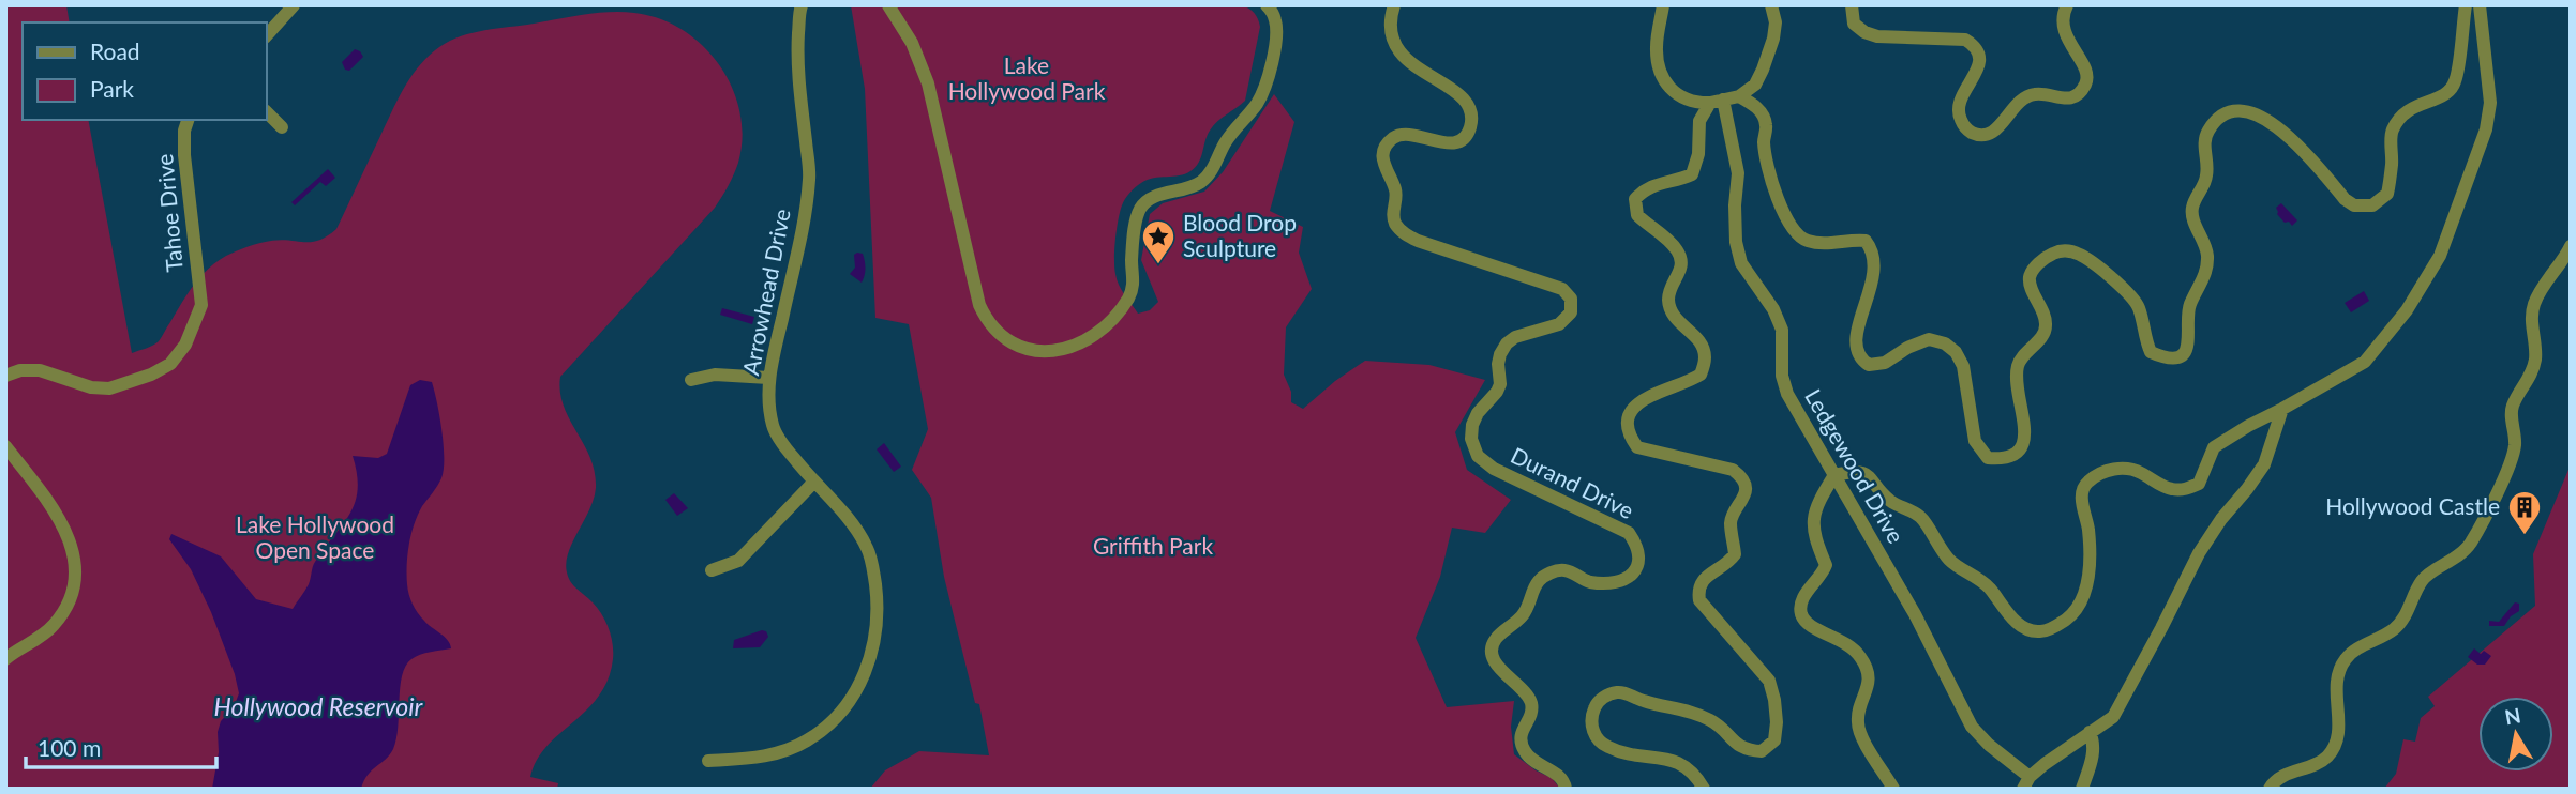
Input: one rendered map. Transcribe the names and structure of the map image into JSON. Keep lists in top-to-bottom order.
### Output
{
  "streets": {
    "street": [
      "Tahoe Drive",
      "Arrowhead Drive",
      "Ledgewood Drive",
      "Durand Drive"
    ]
  },
  "water": ["Hollywood Reservoir"],
  "parks": ["Lake Hollywood Park", "Lake Hollywood Open Space", "Griffith Park"],
  "places": {
    "place": ["Blood Drop Sculpture"],
    "building": ["Hollywood Castle"]
  },
  "legend": ["Road", "Park"],
  "scale_bar": "100 m",
  "north": "top"
}
